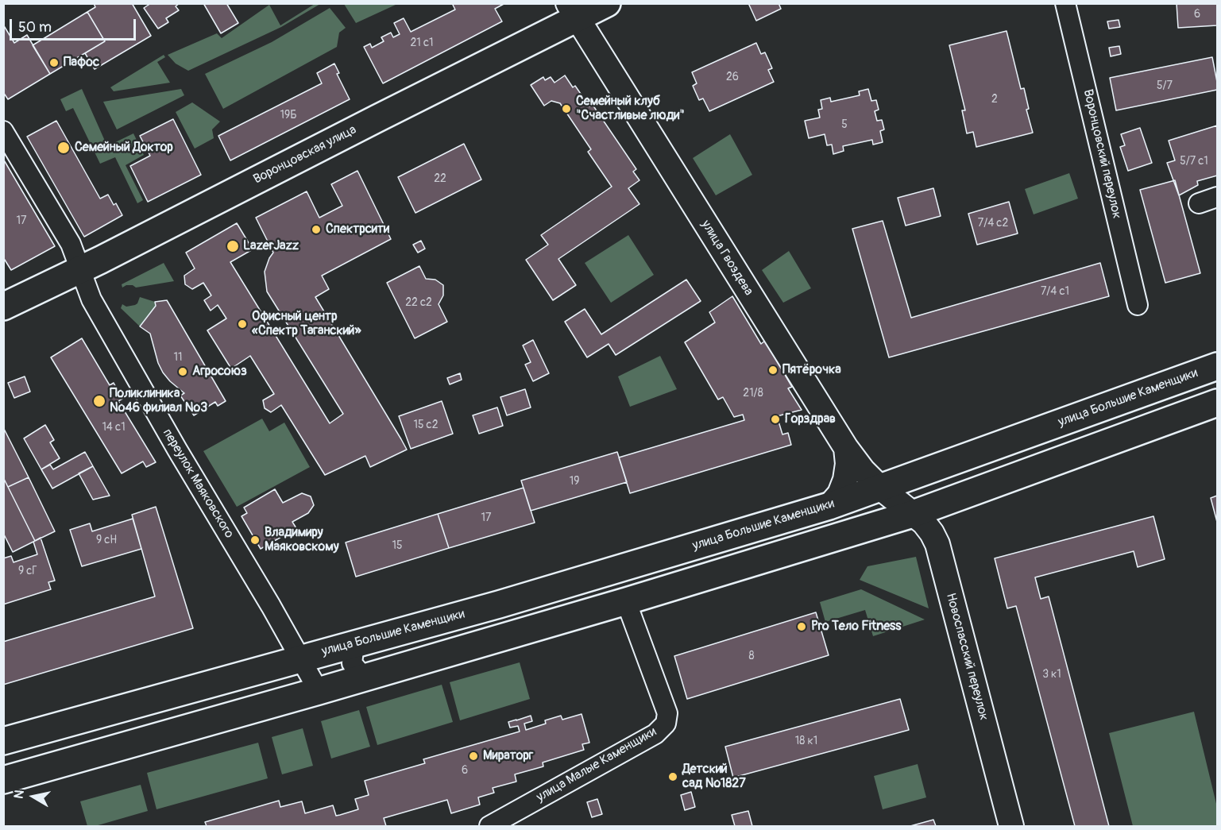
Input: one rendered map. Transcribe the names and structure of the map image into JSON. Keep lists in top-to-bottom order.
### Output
{
  "streets": {
    "main road": ["Воронцовская улица", "улица Большие Каменщики"],
    "street": [
      "Воронцовский переулок",
      "улица Гвоздева",
      "переулок Маяковского",
      "Новоспасский переулок",
      "улица Малые Каменщики"
    ]
  },
  "crossings": [
    ["Воронцовская улица", "улица Гвоздева"],
    ["Воронцовская улица", "переулок Маяковского"],
    ["улица Гвоздева", "улица Большие Каменщики"],
    ["улица Гвоздева", "Новоспасский переулок"],
    ["улица Большие Каменщики", "переулок Маяковского"],
    ["улица Большие Каменщики", "Новоспасский переулок"],
    ["улица Большие Каменщики", "улица Малые Каменщики"]
  ],
  "places": [
    "Пафос",
    "Семейный клуб \"Счастливые люди\"",
    "Семейный Доктор",
    "Спектрсити",
    "LazerJazz",
    "Офисный центр «Спектр Таганский»",
    "Пятёрочка",
    "Агросоюз",
    "Поликлиника №46 филиал №3",
    "Горздрав",
    "Владимиру Маяковскому",
    "Pro Тело Fitness",
    "Мираторг",
    "Детский сад №1827"
  ],
  "house_numbers": [
    "6",
    "21 с1",
    "26",
    "5/7",
    "2",
    "19Б",
    "5",
    "5/7 с1",
    "22",
    "17",
    "7/4 с2",
    "7/4 с1",
    "22 с2",
    "11",
    "21/8",
    "15 с2",
    "14 с1",
    "19",
    "17",
    "9 сН",
    "15",
    "9 сГ",
    "8",
    "3 к1",
    "18 к1",
    "6"
  ],
  "scale_bar": "50 m",
  "north": "left"
}
